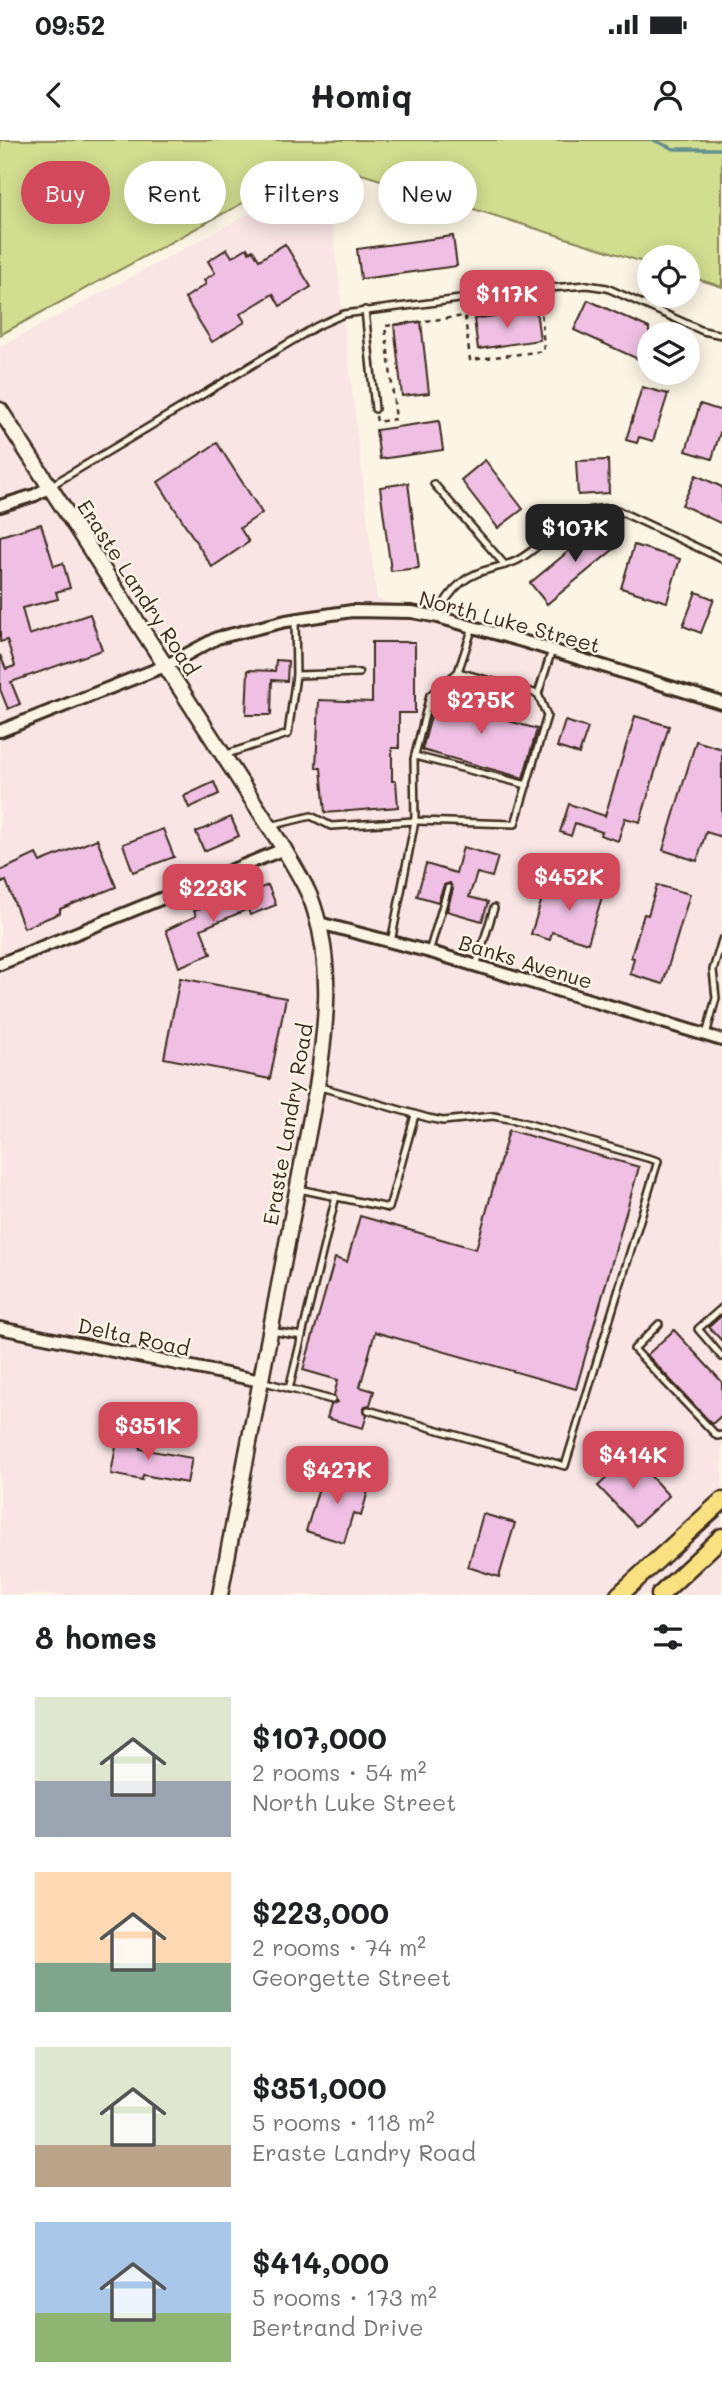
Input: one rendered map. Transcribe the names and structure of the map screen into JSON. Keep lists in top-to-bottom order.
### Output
{
  "streets": {
    "street": [
      "Eraste Landry Road",
      "North Luke Street",
      "Banks Avenue",
      "Delta Road"
    ]
  },
  "crossings": [
    ["Eraste Landry Road", "North Luke Street"],
    ["Eraste Landry Road", "Banks Avenue"],
    ["Eraste Landry Road", "Delta Road"]
  ],
  "page": {
    "status": "09:52",
    "header": "Homiq",
    "chip": [
      "Buy",
      "Rent",
      "Filters",
      "New"
    ],
    "price": [
      "$117K",
      "$107K",
      "$275K",
      "$452K",
      "$223K",
      "$351K",
      "$414K",
      "$427K"
    ],
    "heading": "8 homes",
    "list": [
      {
        "name": "$107,000",
        "note": "2 rooms · 54 m² · North Luke Street"
      },
      {
        "name": "$223,000",
        "note": "2 rooms · 74 m² · Georgette Street"
      },
      {
        "name": "$351,000",
        "note": "5 rooms · 118 m² · Eraste Landry Road"
      },
      {
        "name": "$414,000",
        "note": "5 rooms · 173 m² · Bertrand Drive"
      }
    ]
  }
}
